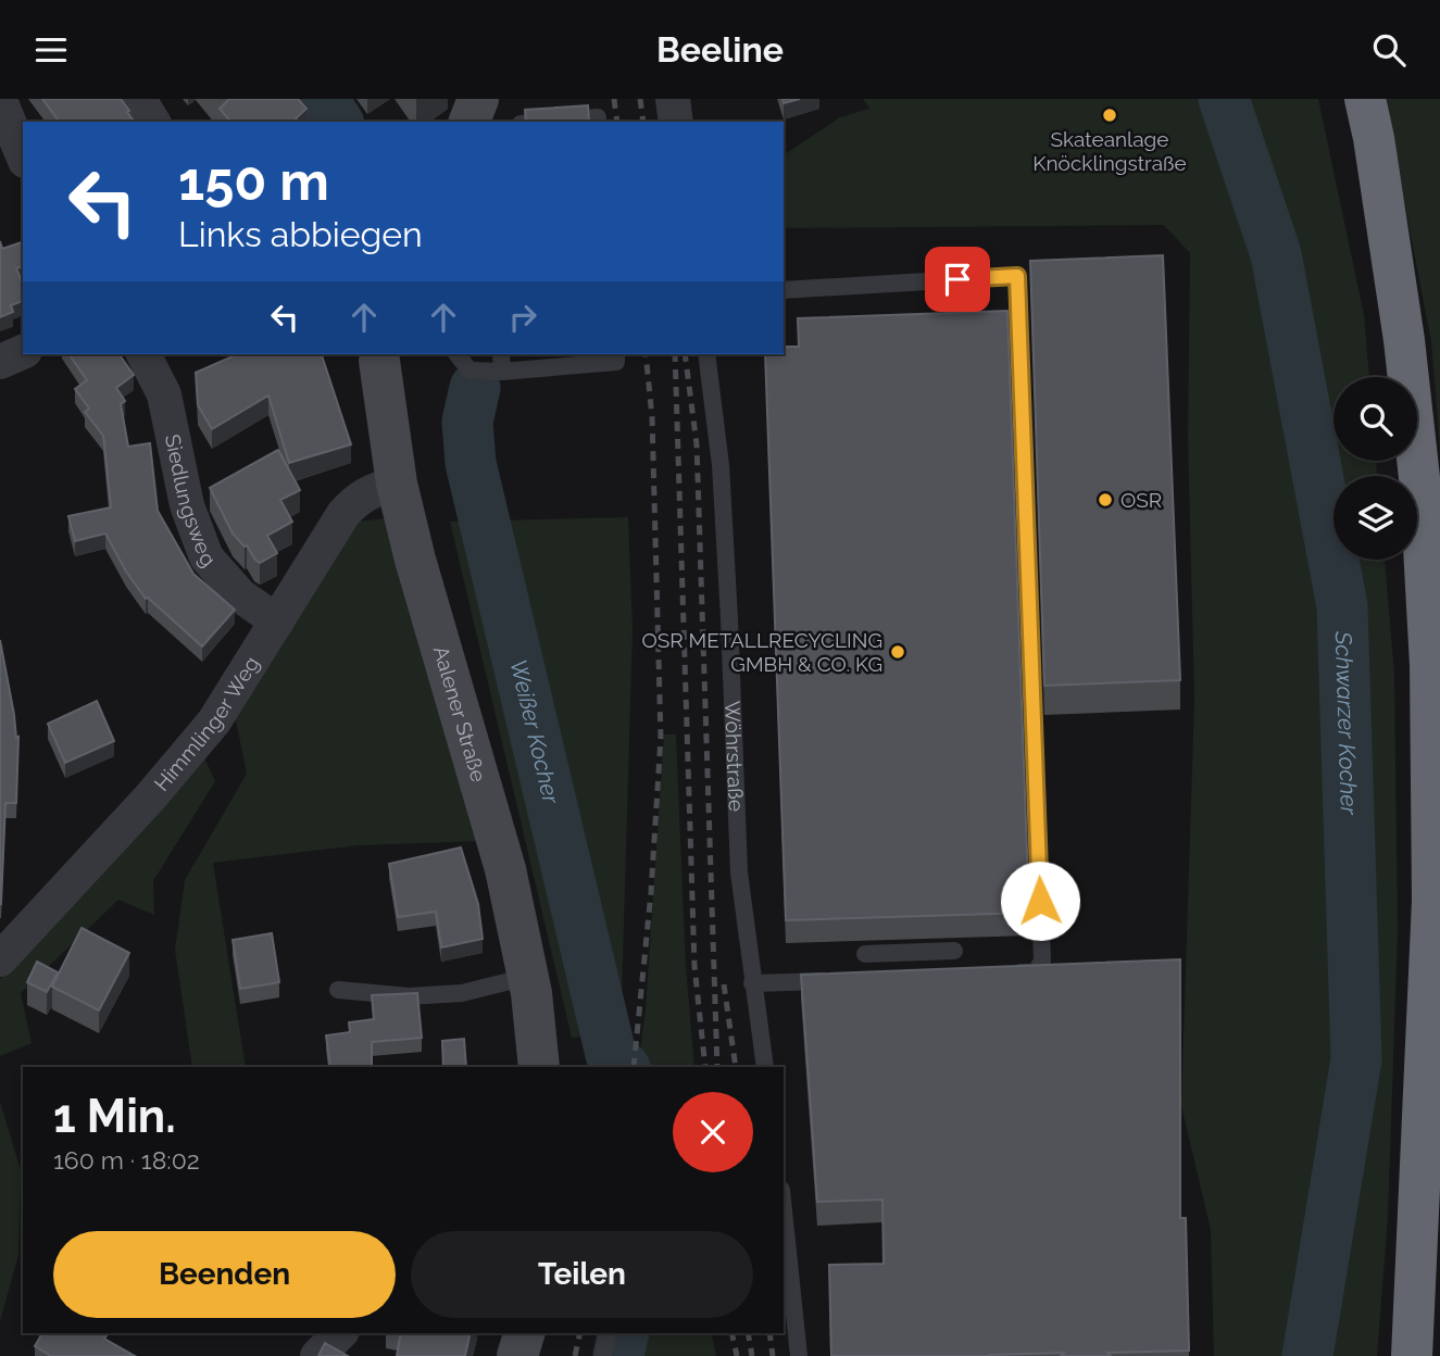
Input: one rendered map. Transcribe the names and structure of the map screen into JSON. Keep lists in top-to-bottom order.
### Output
{
  "streets": {
    "street": ["Siedlungsweg", "Aalener Straße", "Himmlinger Weg"],
    "lane": ["Wöhrstraße"]
  },
  "crossings": [
    ["Siedlungsweg", "Himmlinger Weg"],
    ["Aalener Straße", "Himmlinger Weg"]
  ],
  "water": ["Schwarzer Kocher", "Weißer Kocher"],
  "places": ["Skateanlage Knöcklingstraße", "OSR", "OSR METALLRECYCLING GMBH & CO. KG"],
  "page": {
    "header": "Beeline",
    "turn": ["150 m", "Links abbiegen"],
    "heading": ["1 Min.", "160 m · 18:02"],
    "buttons": ["Beenden", "Teilen"]
  }
}
